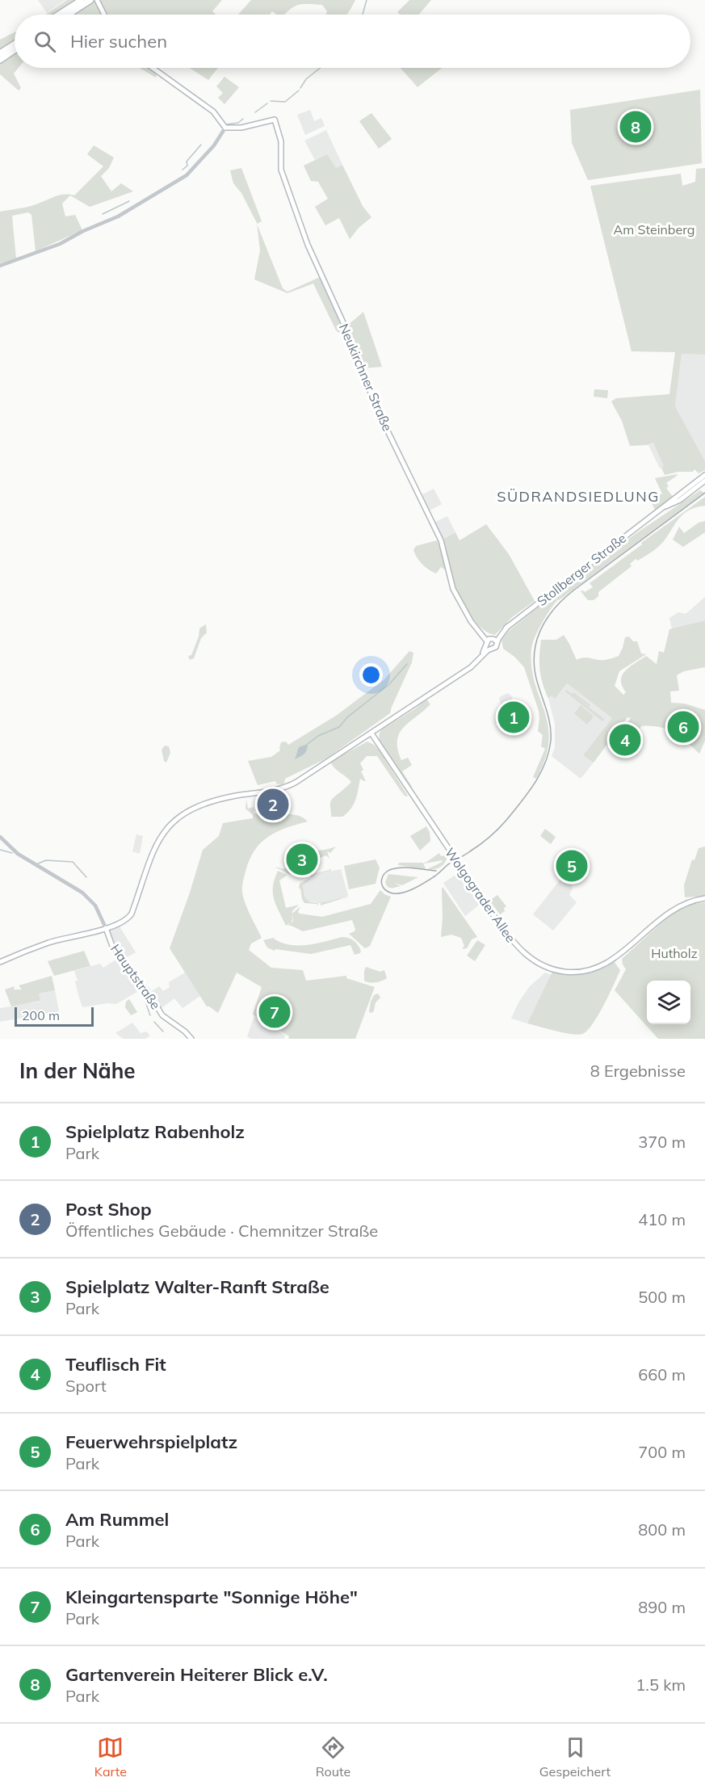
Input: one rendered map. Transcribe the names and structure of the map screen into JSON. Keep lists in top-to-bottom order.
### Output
{
  "streets": {
    "main road": [
      "Neukirchner Straße",
      "Stollberger Straße",
      "Wolgograder Allee",
      "Hauptstraße"
    ]
  },
  "crossings": [
    ["Neukirchner Straße", "Stollberger Straße"],
    ["Stollberger Straße", "Wolgograder Allee"],
    ["Stollberger Straße", "Hauptstraße"]
  ],
  "districts": ["SÜDRANDSIEDLUNG"],
  "parks": ["Am Steinberg", "Hutholz"],
  "scale_bar": "200 m",
  "page": {
    "search": "Hier suchen",
    "pins": [
      "8",
      "1",
      "6",
      "4",
      "2",
      "3",
      "5",
      "7"
    ],
    "scale": "200 m",
    "heading": ["In der Nähe", "8 Ergebnisse"],
    "list": [
      {
        "mark": "1",
        "name": "Spielplatz Rabenholz",
        "note": "Park",
        "value": "370 m"
      },
      {
        "mark": "2",
        "name": "Post Shop",
        "note": "Öffentliches Gebäude · Chemnitzer Straße",
        "value": "410 m"
      },
      {
        "mark": "3",
        "name": "Spielplatz Walter-Ranft Straße",
        "note": "Park",
        "value": "500 m"
      },
      {
        "mark": "4",
        "name": "Teuflisch Fit",
        "note": "Sport",
        "value": "660 m"
      },
      {
        "mark": "5",
        "name": "Feuerwehrspielplatz",
        "note": "Park",
        "value": "700 m"
      },
      {
        "mark": "6",
        "name": "Am Rummel",
        "note": "Park",
        "value": "800 m"
      },
      {
        "mark": "7",
        "name": "Kleingartensparte \"Sonnige Höhe\"",
        "note": "Park",
        "value": "890 m"
      },
      {
        "mark": "8",
        "name": "Gartenverein Heiterer Blick e.V.",
        "note": "Park",
        "value": "1.5 km"
      }
    ],
    "nav": ["Karte", "Route", "Gespeichert"]
  }
}
